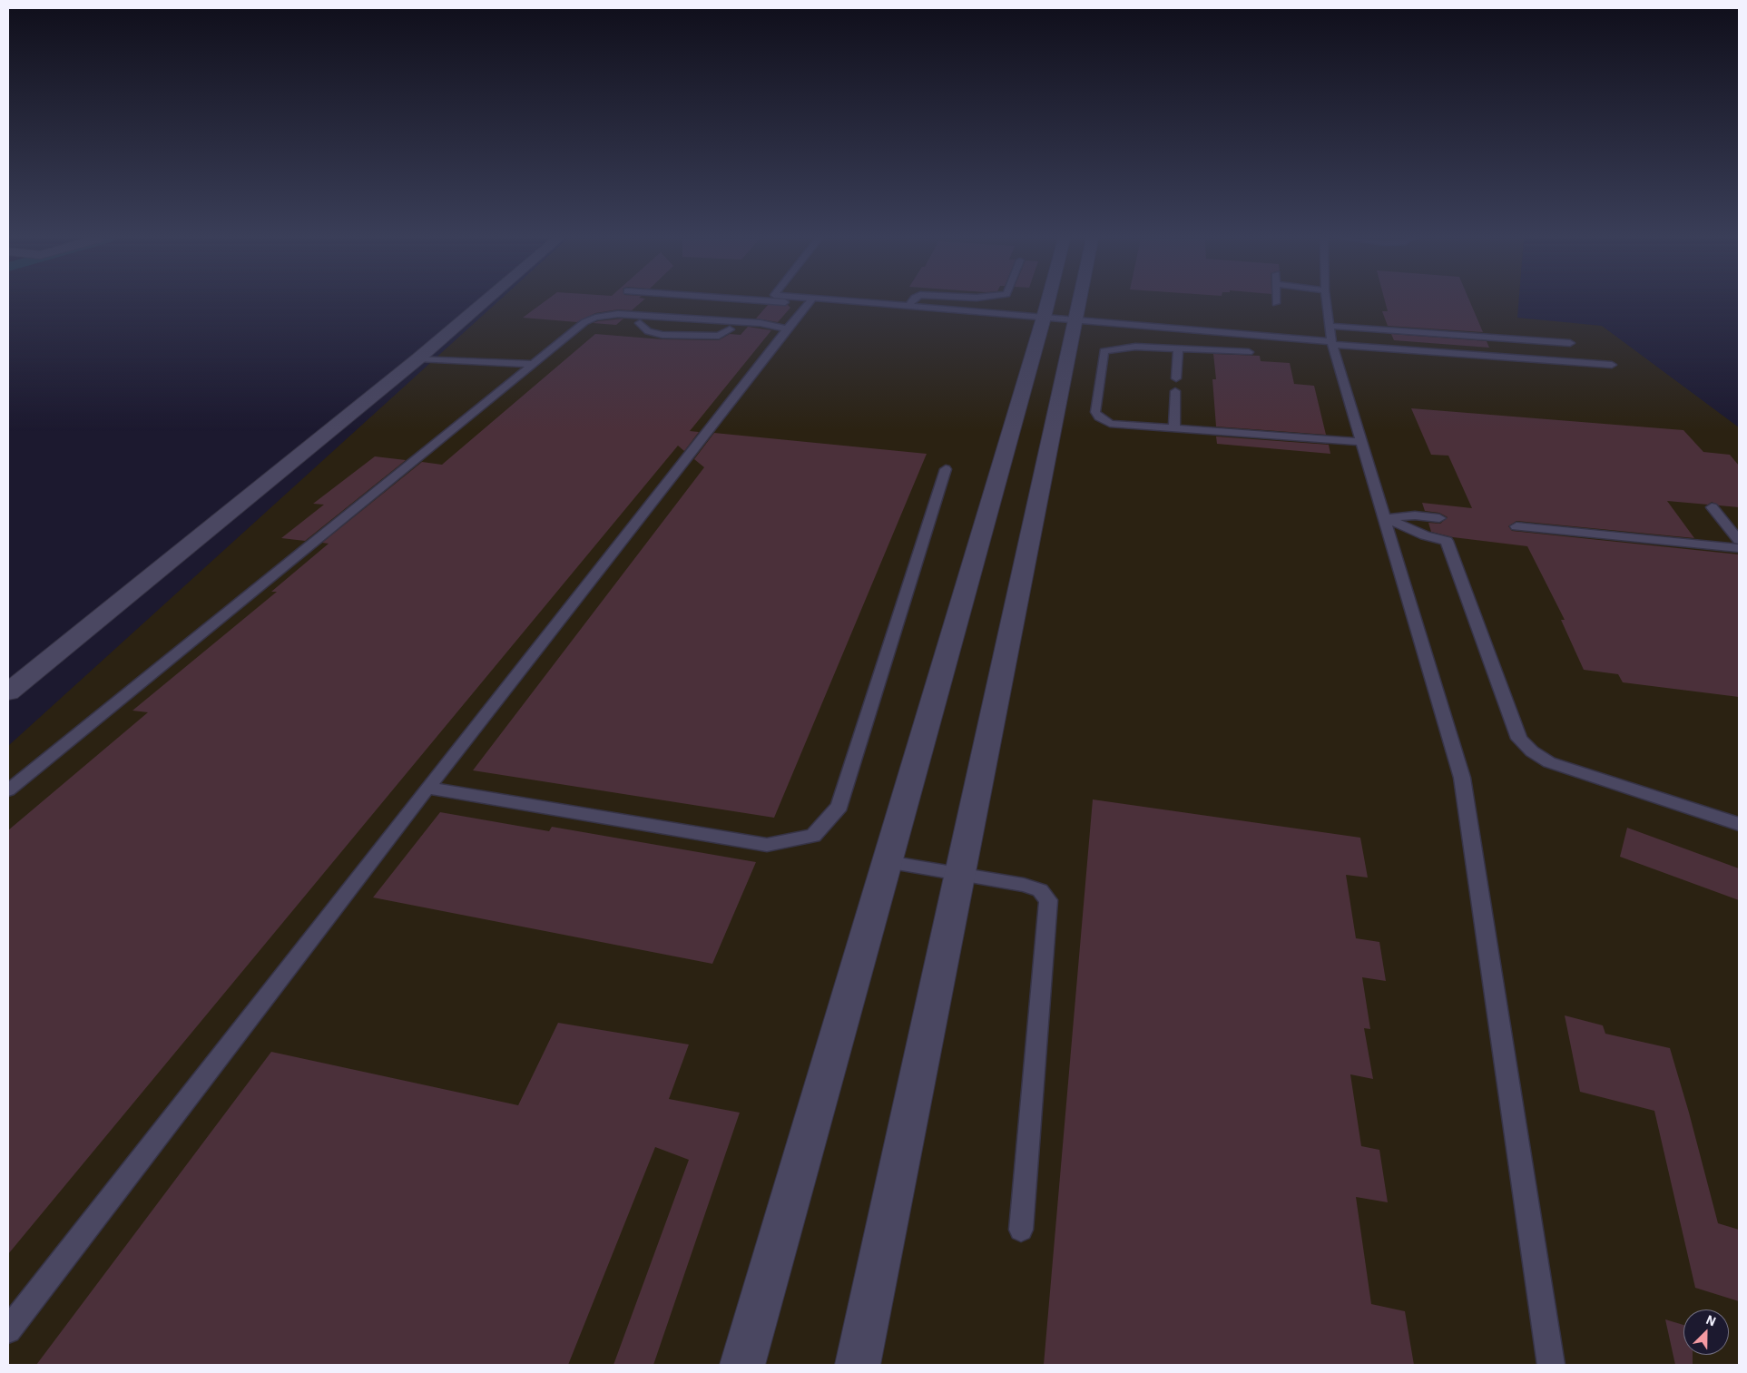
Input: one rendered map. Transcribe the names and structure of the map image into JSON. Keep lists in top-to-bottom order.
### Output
{
  "north": "top right"
}
